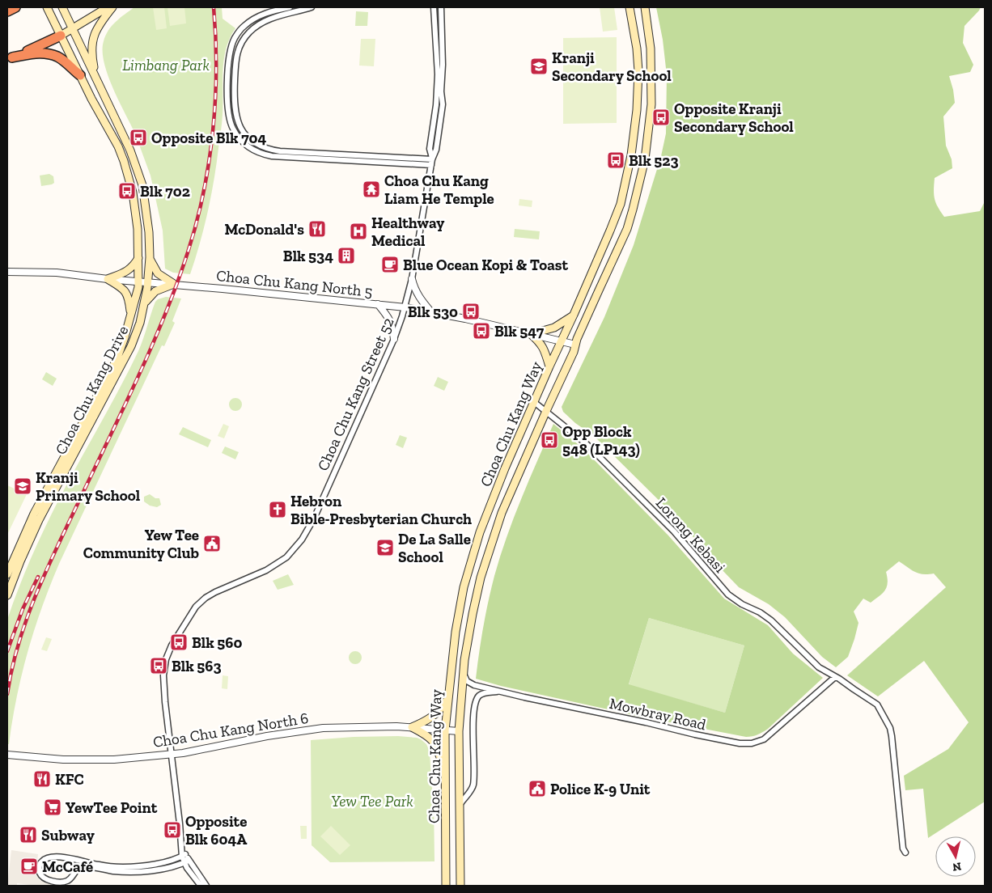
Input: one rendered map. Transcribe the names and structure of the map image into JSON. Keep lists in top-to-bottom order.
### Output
{
  "streets": {
    "main road": ["Choa Chu Kang Drive", "Choa Chu Kang Way"],
    "street": [
      "Choa Chu Kang North 5",
      "Choa Chu Kang Street 52",
      "Lorong Kebasi",
      "Mowbray Road",
      "Choa Chu Kang North 6"
    ]
  },
  "crossings": [
    ["Choa Chu Kang North 5", "Choa Chu Kang Drive"],
    ["Choa Chu Kang North 5", "Choa Chu Kang Street 52"],
    ["Choa Chu Kang North 5", "Choa Chu Kang Way"],
    ["Choa Chu Kang Street 52", "Choa Chu Kang North 6"],
    ["Choa Chu Kang Way", "Lorong Kebasi"],
    ["Choa Chu Kang Way", "Mowbray Road"],
    ["Choa Chu Kang Way", "Choa Chu Kang North 6"],
    ["Lorong Kebasi", "Mowbray Road"]
  ],
  "parks": ["Limbang Park", "Yew Tee Park"],
  "places": {
    "school or university": ["Kranji Secondary School", "Kranji Primary School", "De La Salle School"],
    "bus stop": [
      "Opposite Kranji Secondary School",
      "Opposite Blk 704",
      "Blk 523",
      "Blk 702",
      "Blk 530",
      "Blk 547",
      "Opp Block 548 (LP143)",
      "Blk 560",
      "Blk 563",
      "Opposite Blk 604A"
    ],
    "temple": ["Choa Chu Kang Liam He Temple"],
    "restaurant": ["McDonald's", "KFC", "Subway"],
    "hospital": ["Healthway Medical"],
    "building": ["Blk 534"],
    "cafe": ["Blue Ocean Kopi & Toast", "McCafé"],
    "church": ["Hebron Bible-Presbyterian Church"],
    "public building": ["Yew Tee Community Club", "Police K-9 Unit"],
    "supermarket": ["YewTee Point"]
  },
  "north": "bottom"
}
